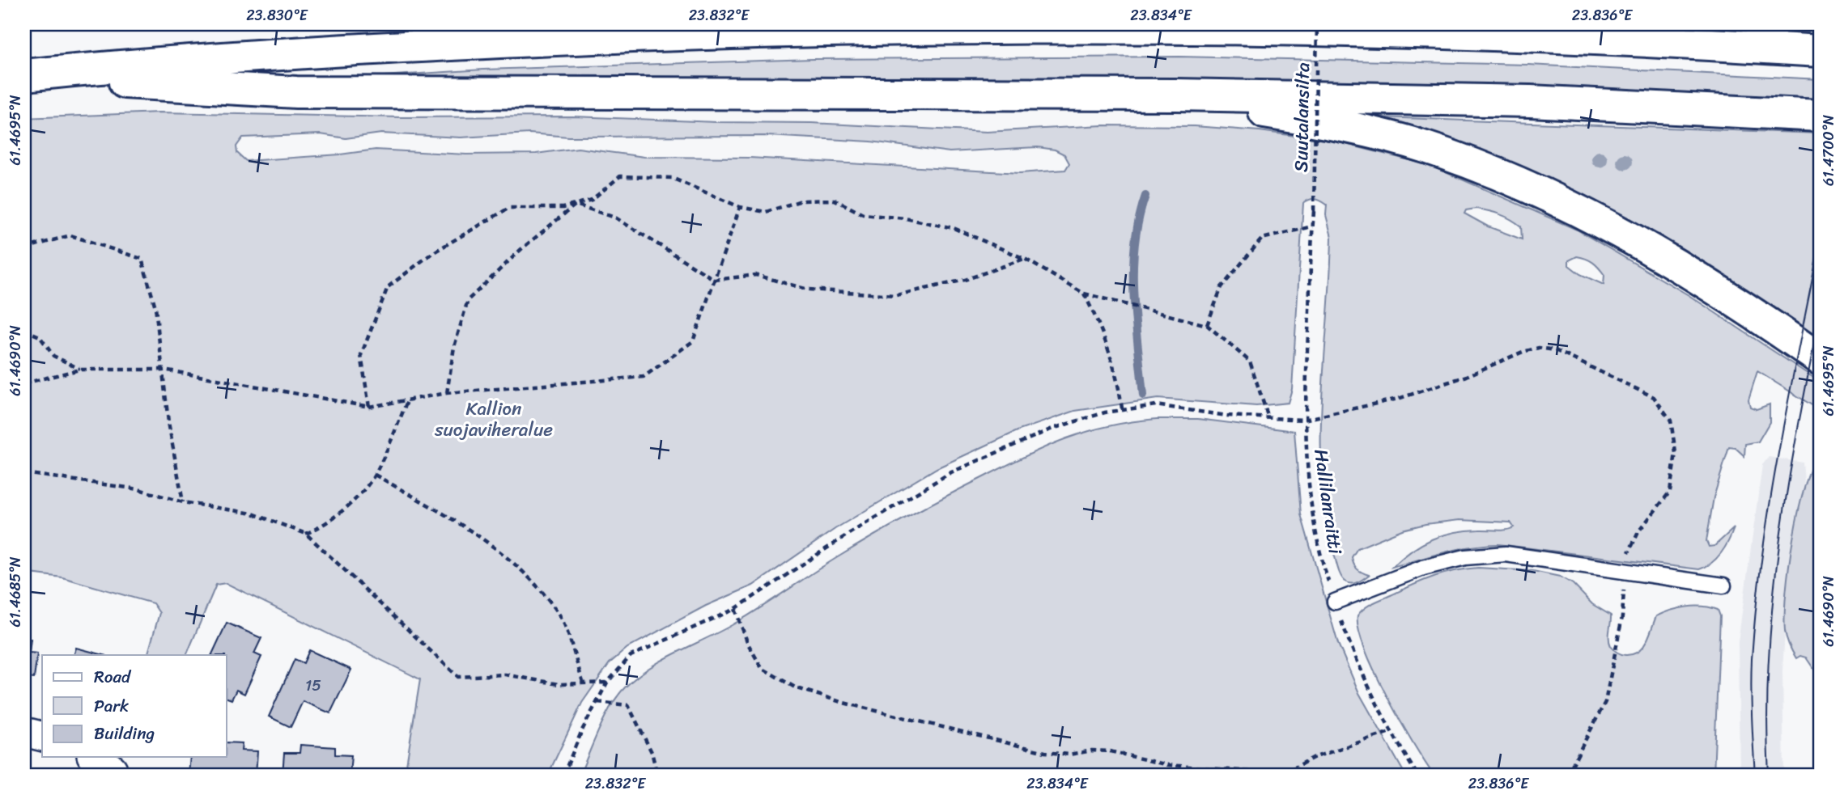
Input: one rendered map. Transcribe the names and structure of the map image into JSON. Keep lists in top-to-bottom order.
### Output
{
  "streets": {
    "path": ["Suutalansilta", "Hallilanraitti"]
  },
  "crossings": [
    ["Suutalansilta", "Hallilanraitti"]
  ],
  "parks": ["Kallion suojaviheralue"],
  "house_numbers": ["15"],
  "legend": ["Road", "Park", "Building"],
  "coordinates": [
    "23.830°E",
    "23.832°E",
    "23.834°E",
    "23.836°E",
    "61.4695°N",
    "61.4700°N",
    "61.4690°N",
    "61.4685°N"
  ]
}
